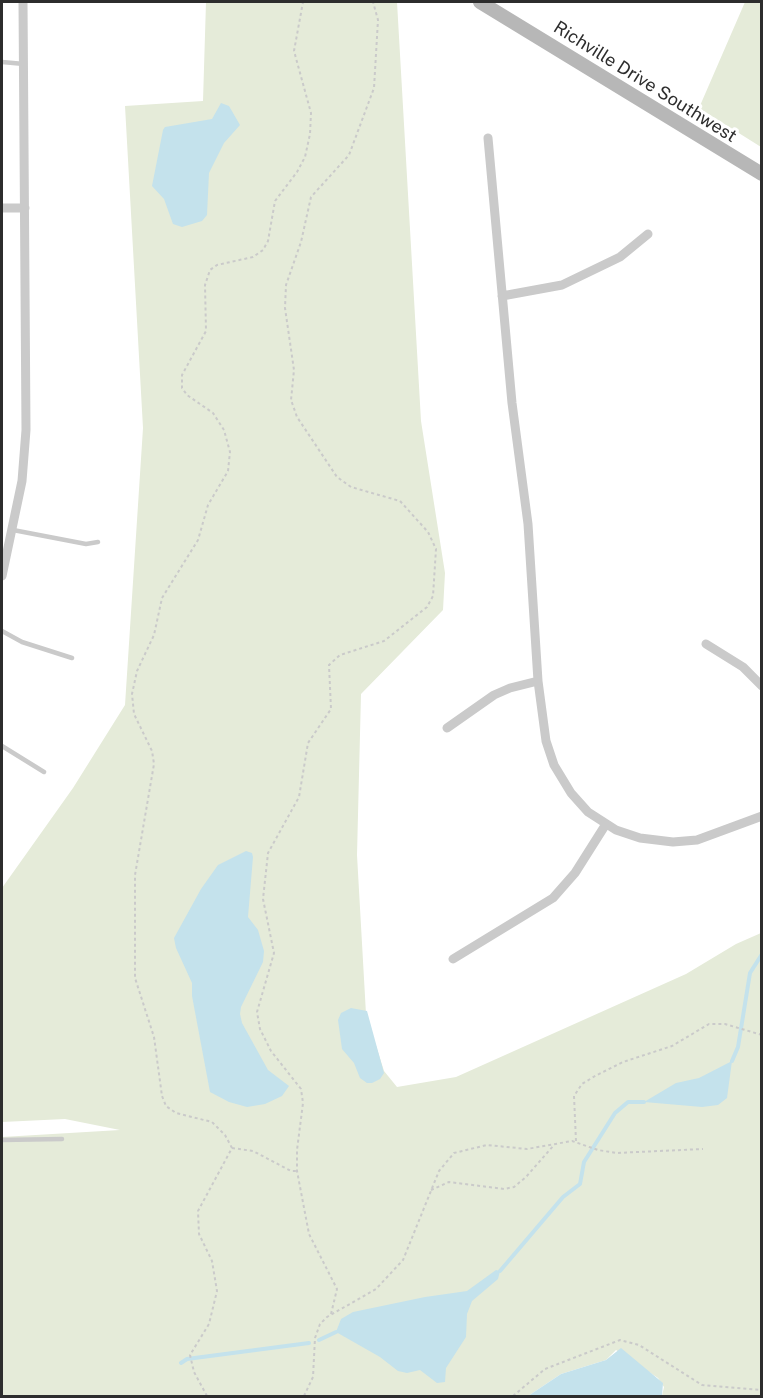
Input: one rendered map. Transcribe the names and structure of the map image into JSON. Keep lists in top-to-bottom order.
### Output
{
  "streets": {
    "main road": ["Richville Drive Southwest"]
  }
}
